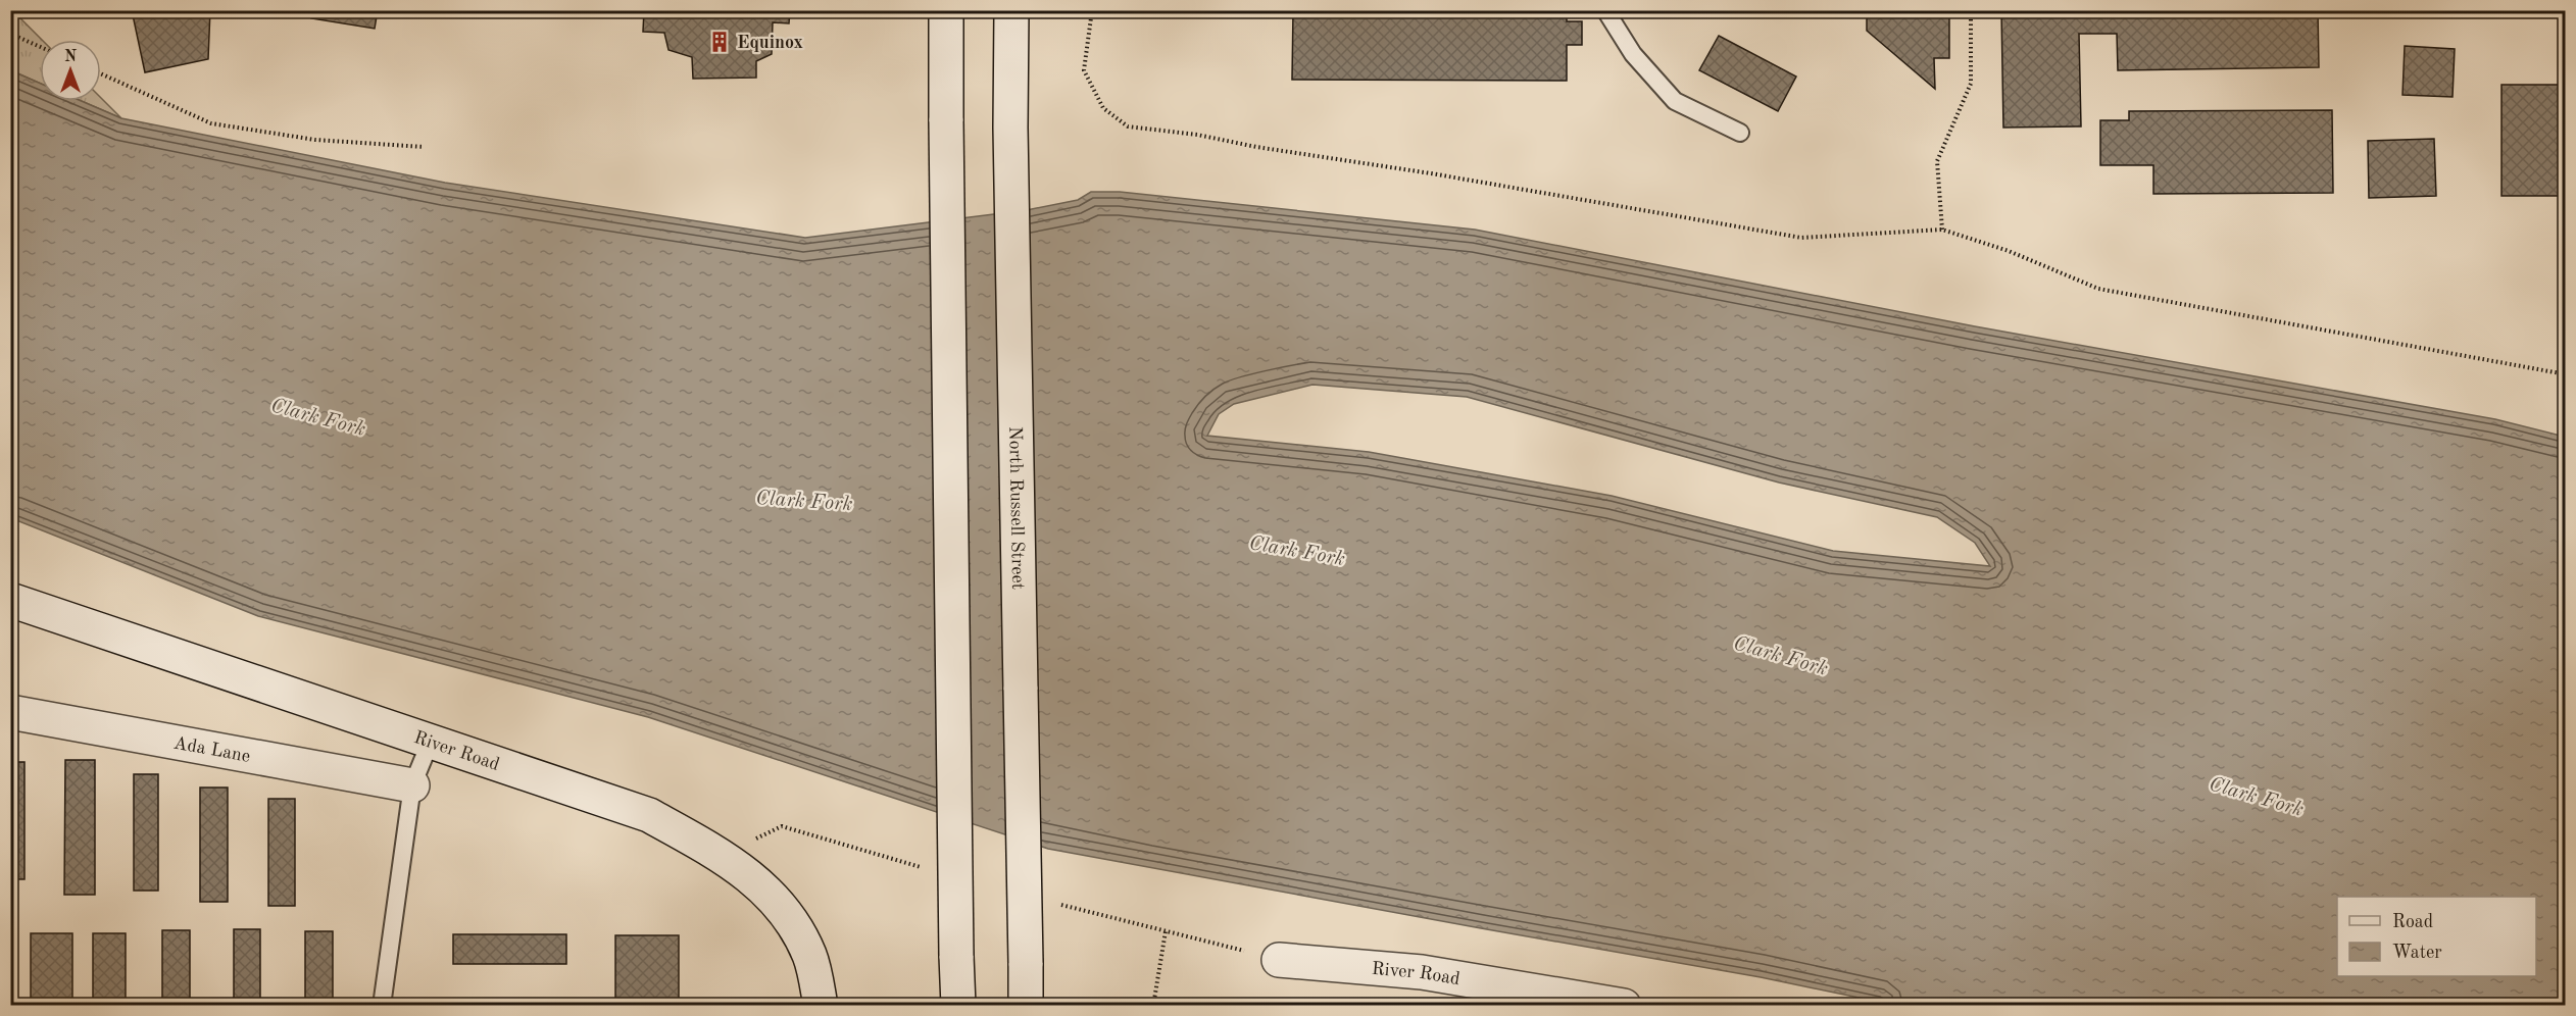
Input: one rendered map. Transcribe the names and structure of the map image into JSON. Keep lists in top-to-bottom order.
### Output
{
  "streets": {
    "main road": ["North Russell Street", "Ada Lane", "River Road"]
  },
  "water": ["Clark Fork"],
  "places": {
    "building": ["Equinox"]
  },
  "legend": ["Road", "Water"],
  "north": "top"
}
